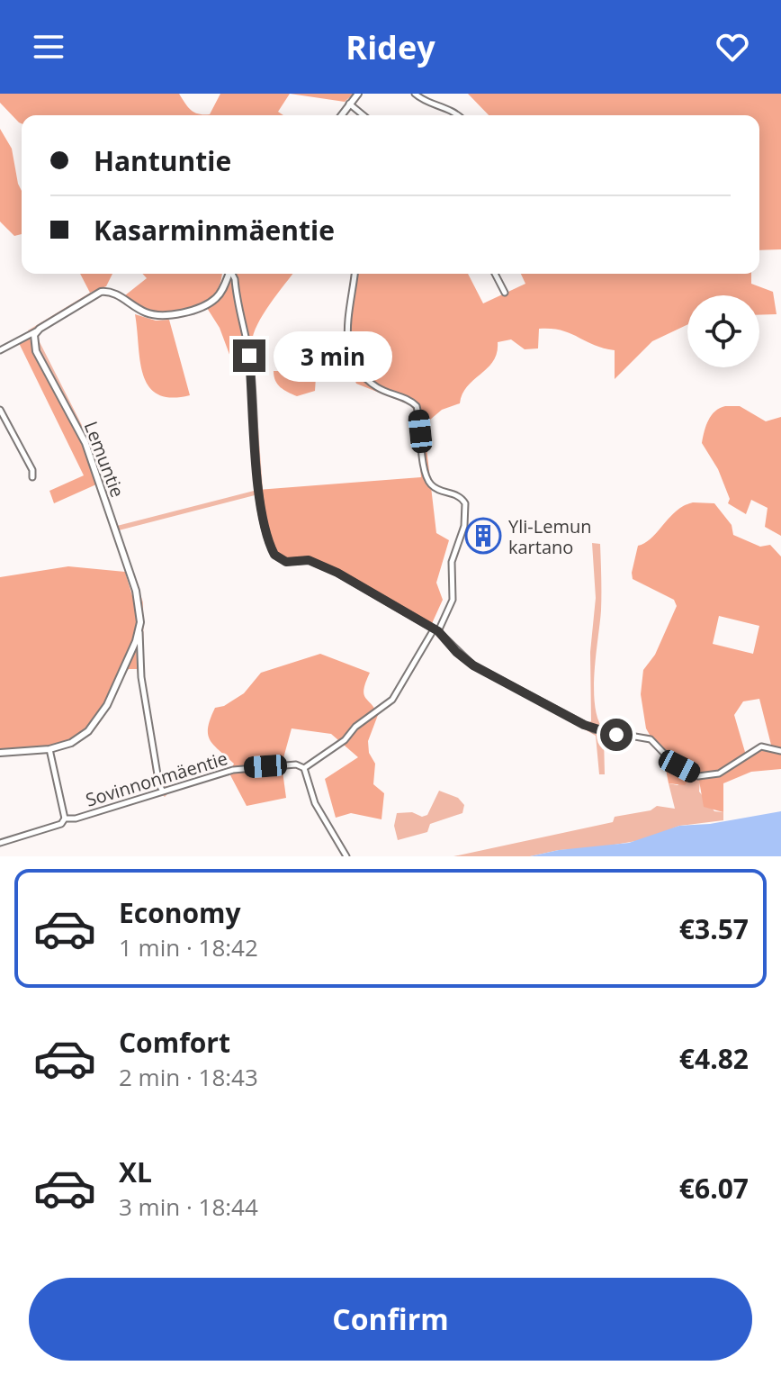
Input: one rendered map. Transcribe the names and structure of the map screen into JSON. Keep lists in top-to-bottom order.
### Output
{
  "streets": {
    "street": ["Lemuntie", "Sovinnonmäentie"]
  },
  "places": {
    "building": ["Yli-Lemun kartano"]
  },
  "page": {
    "header": "Ridey",
    "banner": ["Hantuntie", "Kasarminmäentie"],
    "bubble": "3 min",
    "list": [
      {
        "name": "Economy",
        "note": "1 min · 18:42",
        "value": "€3.57"
      },
      {
        "name": "Comfort",
        "note": "2 min · 18:43",
        "value": "€4.82"
      },
      {
        "name": "XL",
        "note": "3 min · 18:44",
        "value": "€6.07"
      }
    ],
    "buttons": "Confirm"
  }
}
